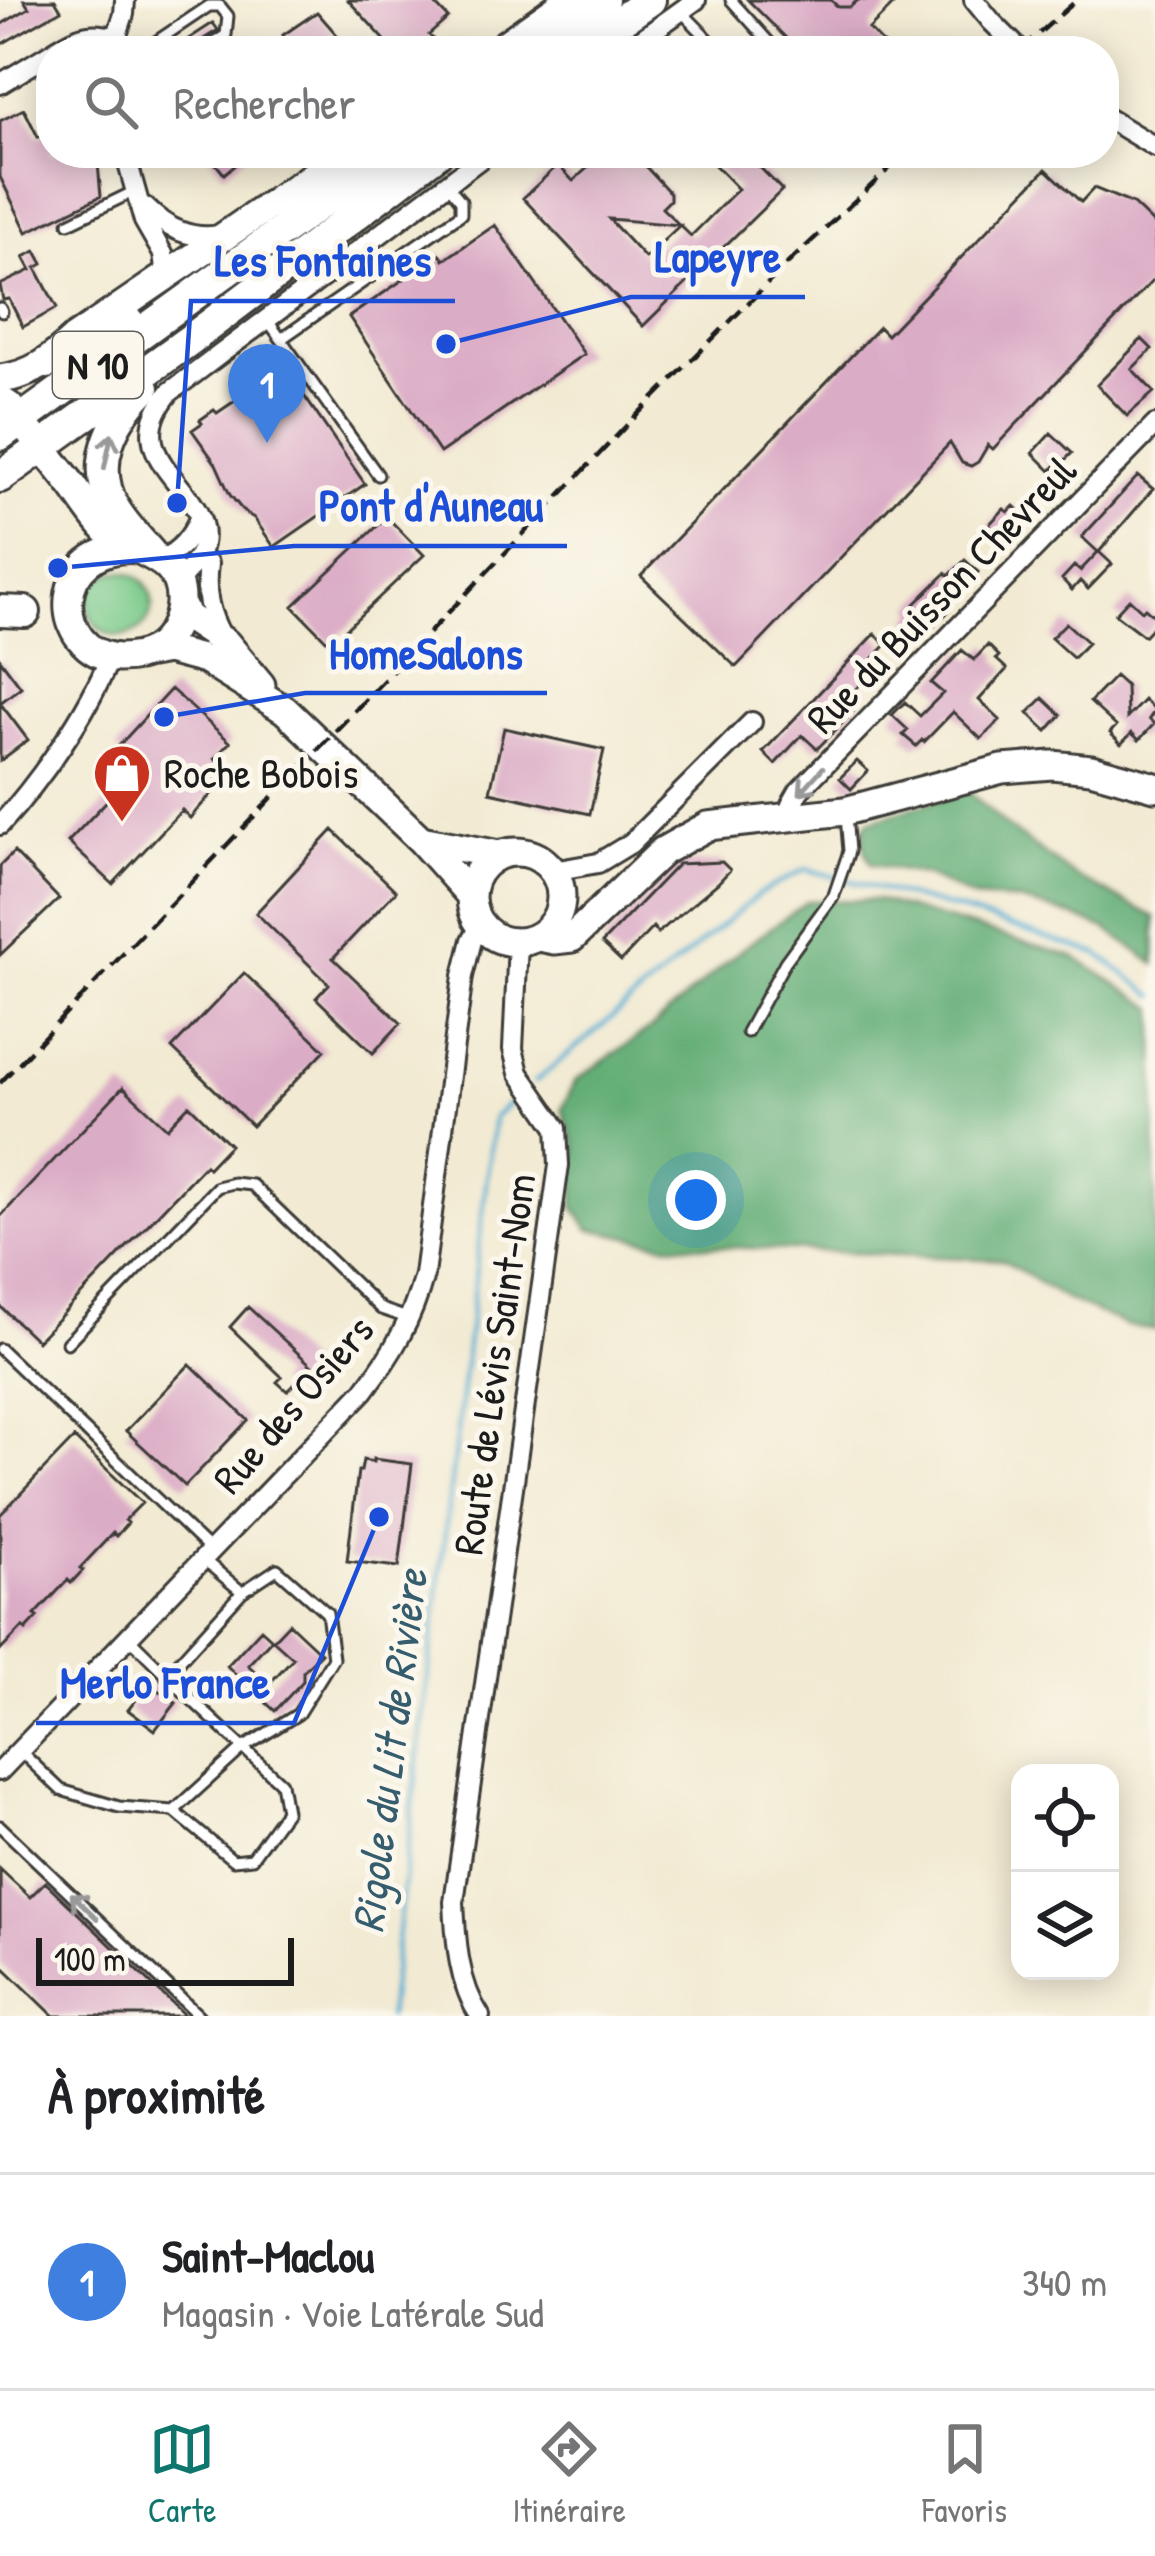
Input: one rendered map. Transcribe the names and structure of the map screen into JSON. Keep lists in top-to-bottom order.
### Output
{
  "streets": {
    "main road": ["N 10"],
    "street": ["Rue du Buisson Chevreul", "Route de Lévis Saint-Nom", "Rue des Osiers"]
  },
  "crossings": [
    ["Route de Lévis Saint-Nom", "Rue des Osiers"]
  ],
  "one_way": ["Rue du Buisson Chevreul"],
  "water": ["Rigole du Lit de Rivière"],
  "places": {
    "other": [
      "Lapeyre",
      "Les Fontaines",
      "Pont d'Auneau",
      "HomeSalons",
      "Merlo France"
    ],
    "shop": ["Roche Bobois"]
  },
  "scale_bar": "100 m",
  "page": {
    "search": "Rechercher",
    "pins": "1",
    "scale": "100 m",
    "heading": "À proximité",
    "list": [
      {
        "mark": "1",
        "name": "Saint-Maclou",
        "note": "Magasin · Voie Latérale Sud",
        "value": "340 m"
      }
    ],
    "nav": ["Carte", "Itinéraire", "Favoris"]
  }
}
